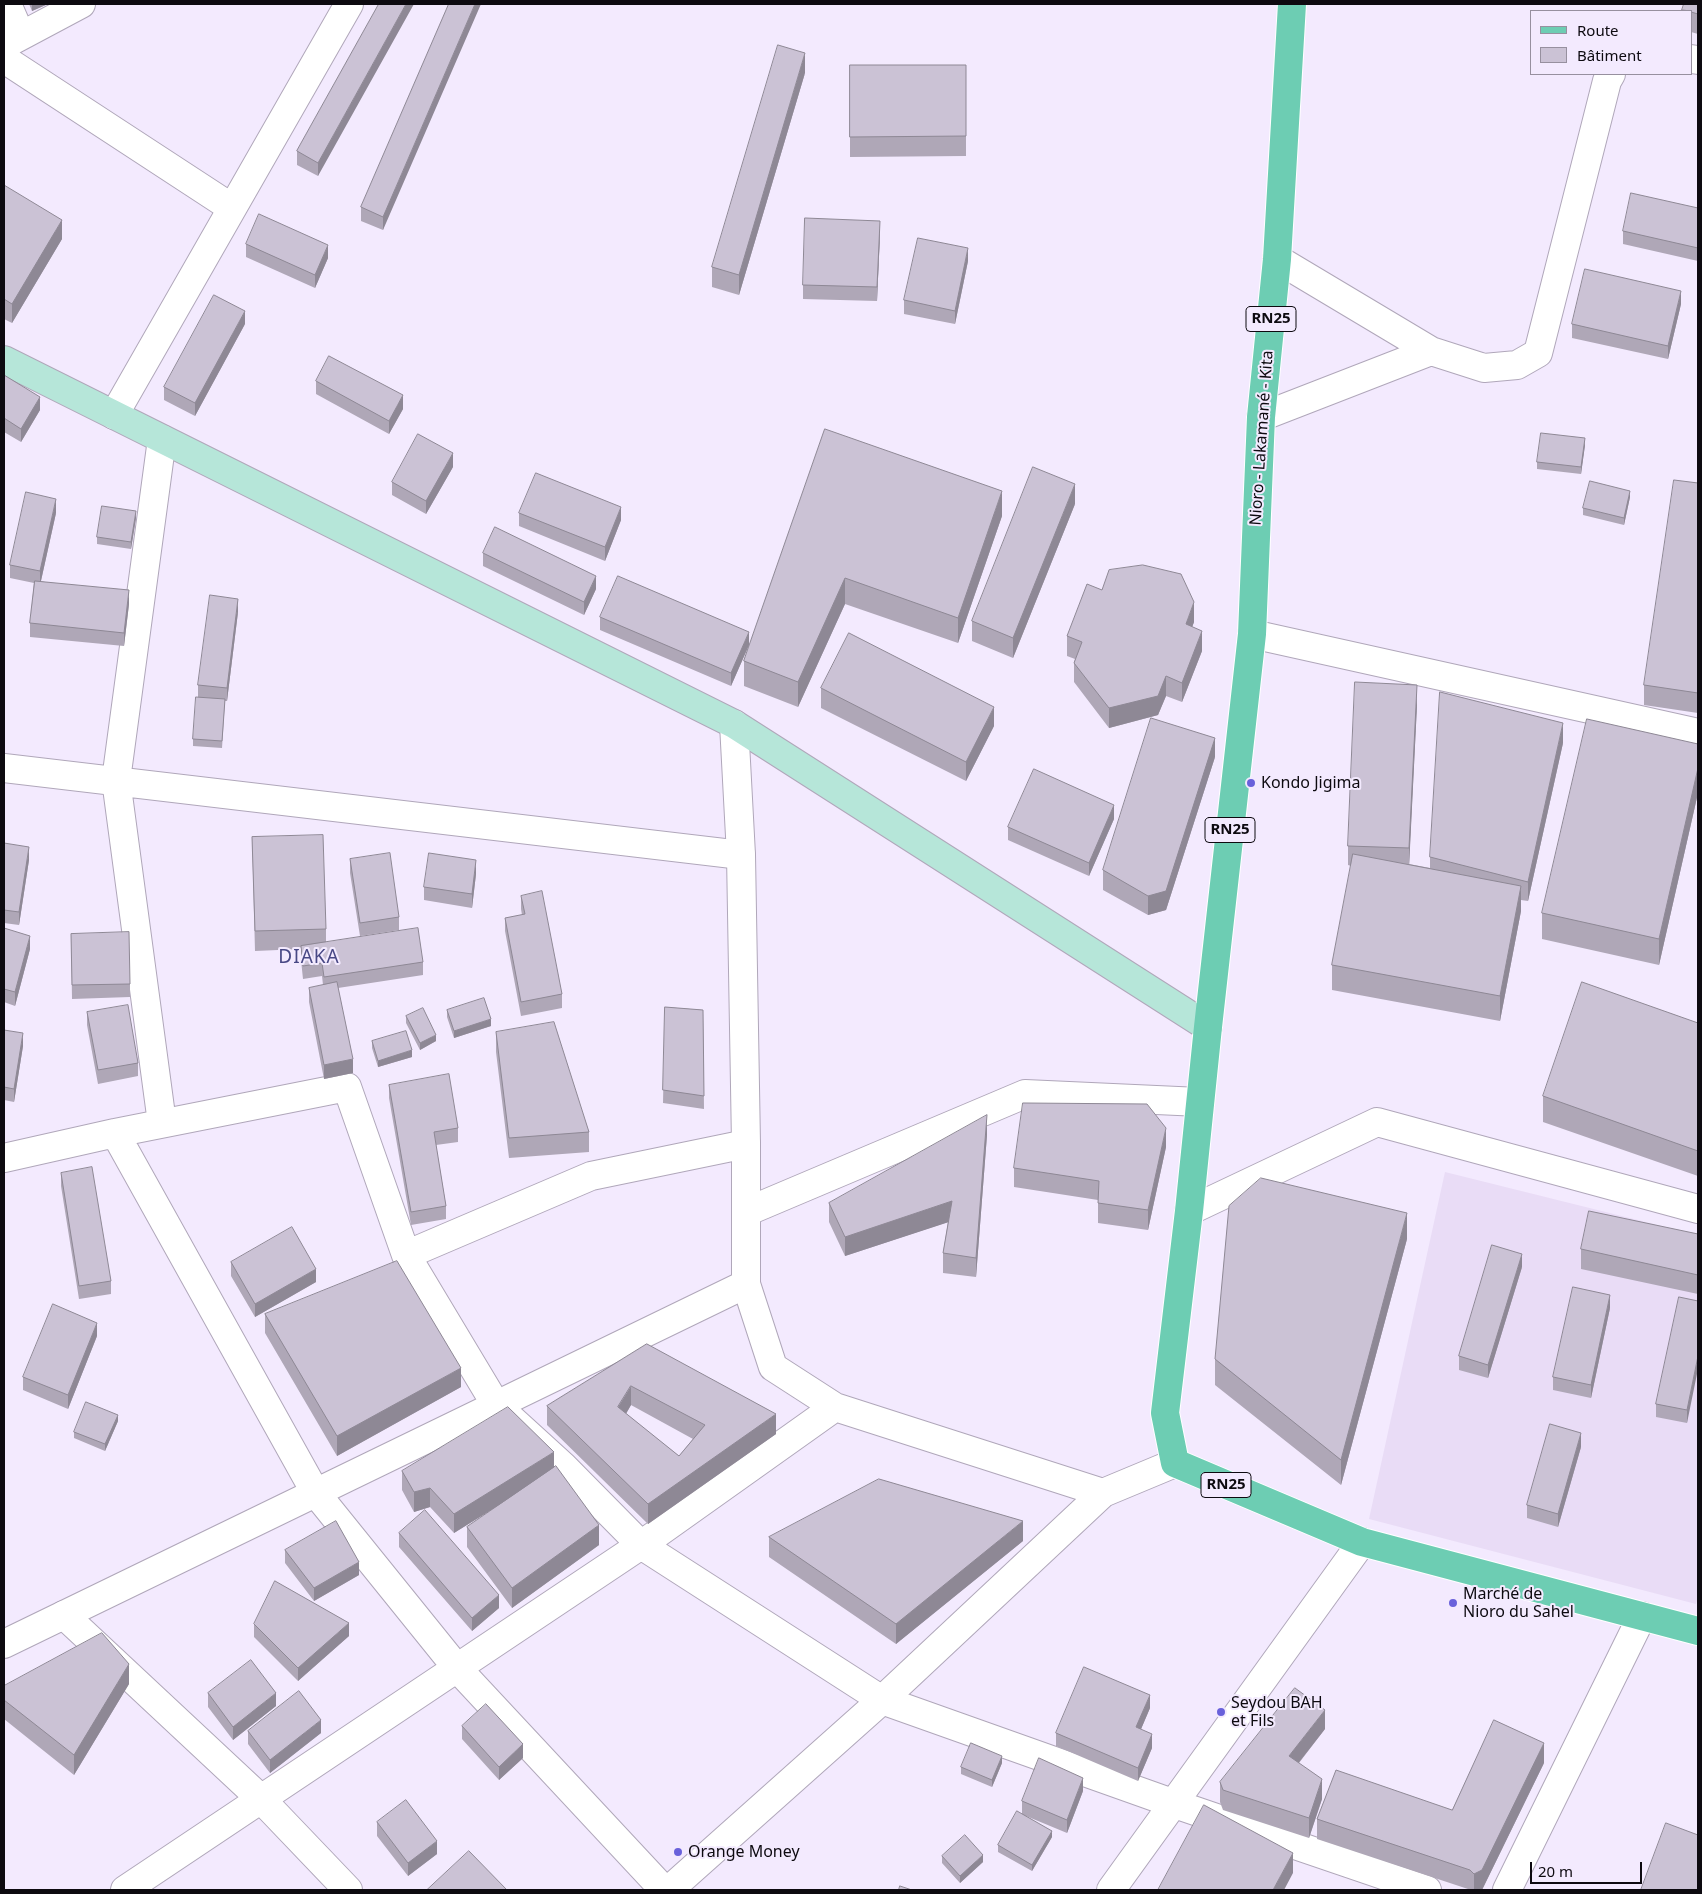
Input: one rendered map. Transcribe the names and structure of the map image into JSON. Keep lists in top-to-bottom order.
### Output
{
  "streets": {
    "main road": ["RN25", "Nioro - Lakamané - Kita"]
  },
  "crossings": [
    ["RN25", "Nioro - Lakamané - Kita"]
  ],
  "districts": ["DIAKA"],
  "places": [
    "Kondo Jigima",
    "Marché de Nioro du Sahel",
    "Seydou BAH et Fils",
    "Orange Money"
  ],
  "legend": ["Route", "Bâtiment"],
  "scale_bar": "20 m"
}
